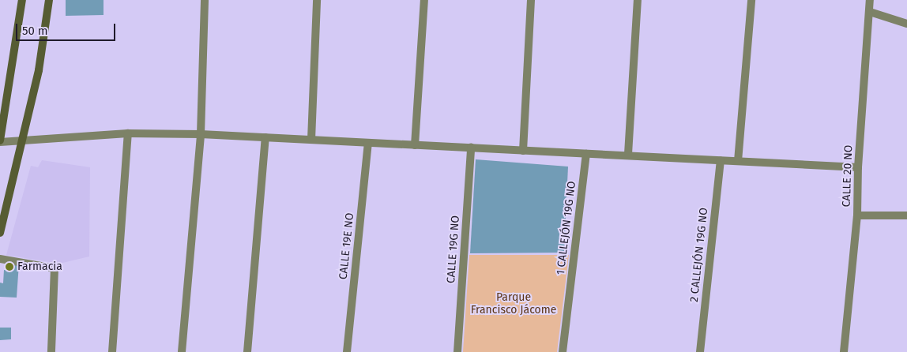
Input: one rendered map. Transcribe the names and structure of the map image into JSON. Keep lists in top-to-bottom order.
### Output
{
  "streets": {
    "street": [
      "CALLE 20 NO",
      "1 CALLEJÓN 19G NO",
      "CALLE 19E NO",
      "CALLE 19G NO",
      "2 CALLEJÓN 19G NO"
    ]
  },
  "parks": ["Parque Francisco Jácome"],
  "places": ["Farmacia"],
  "scale_bar": "50 m"
}
